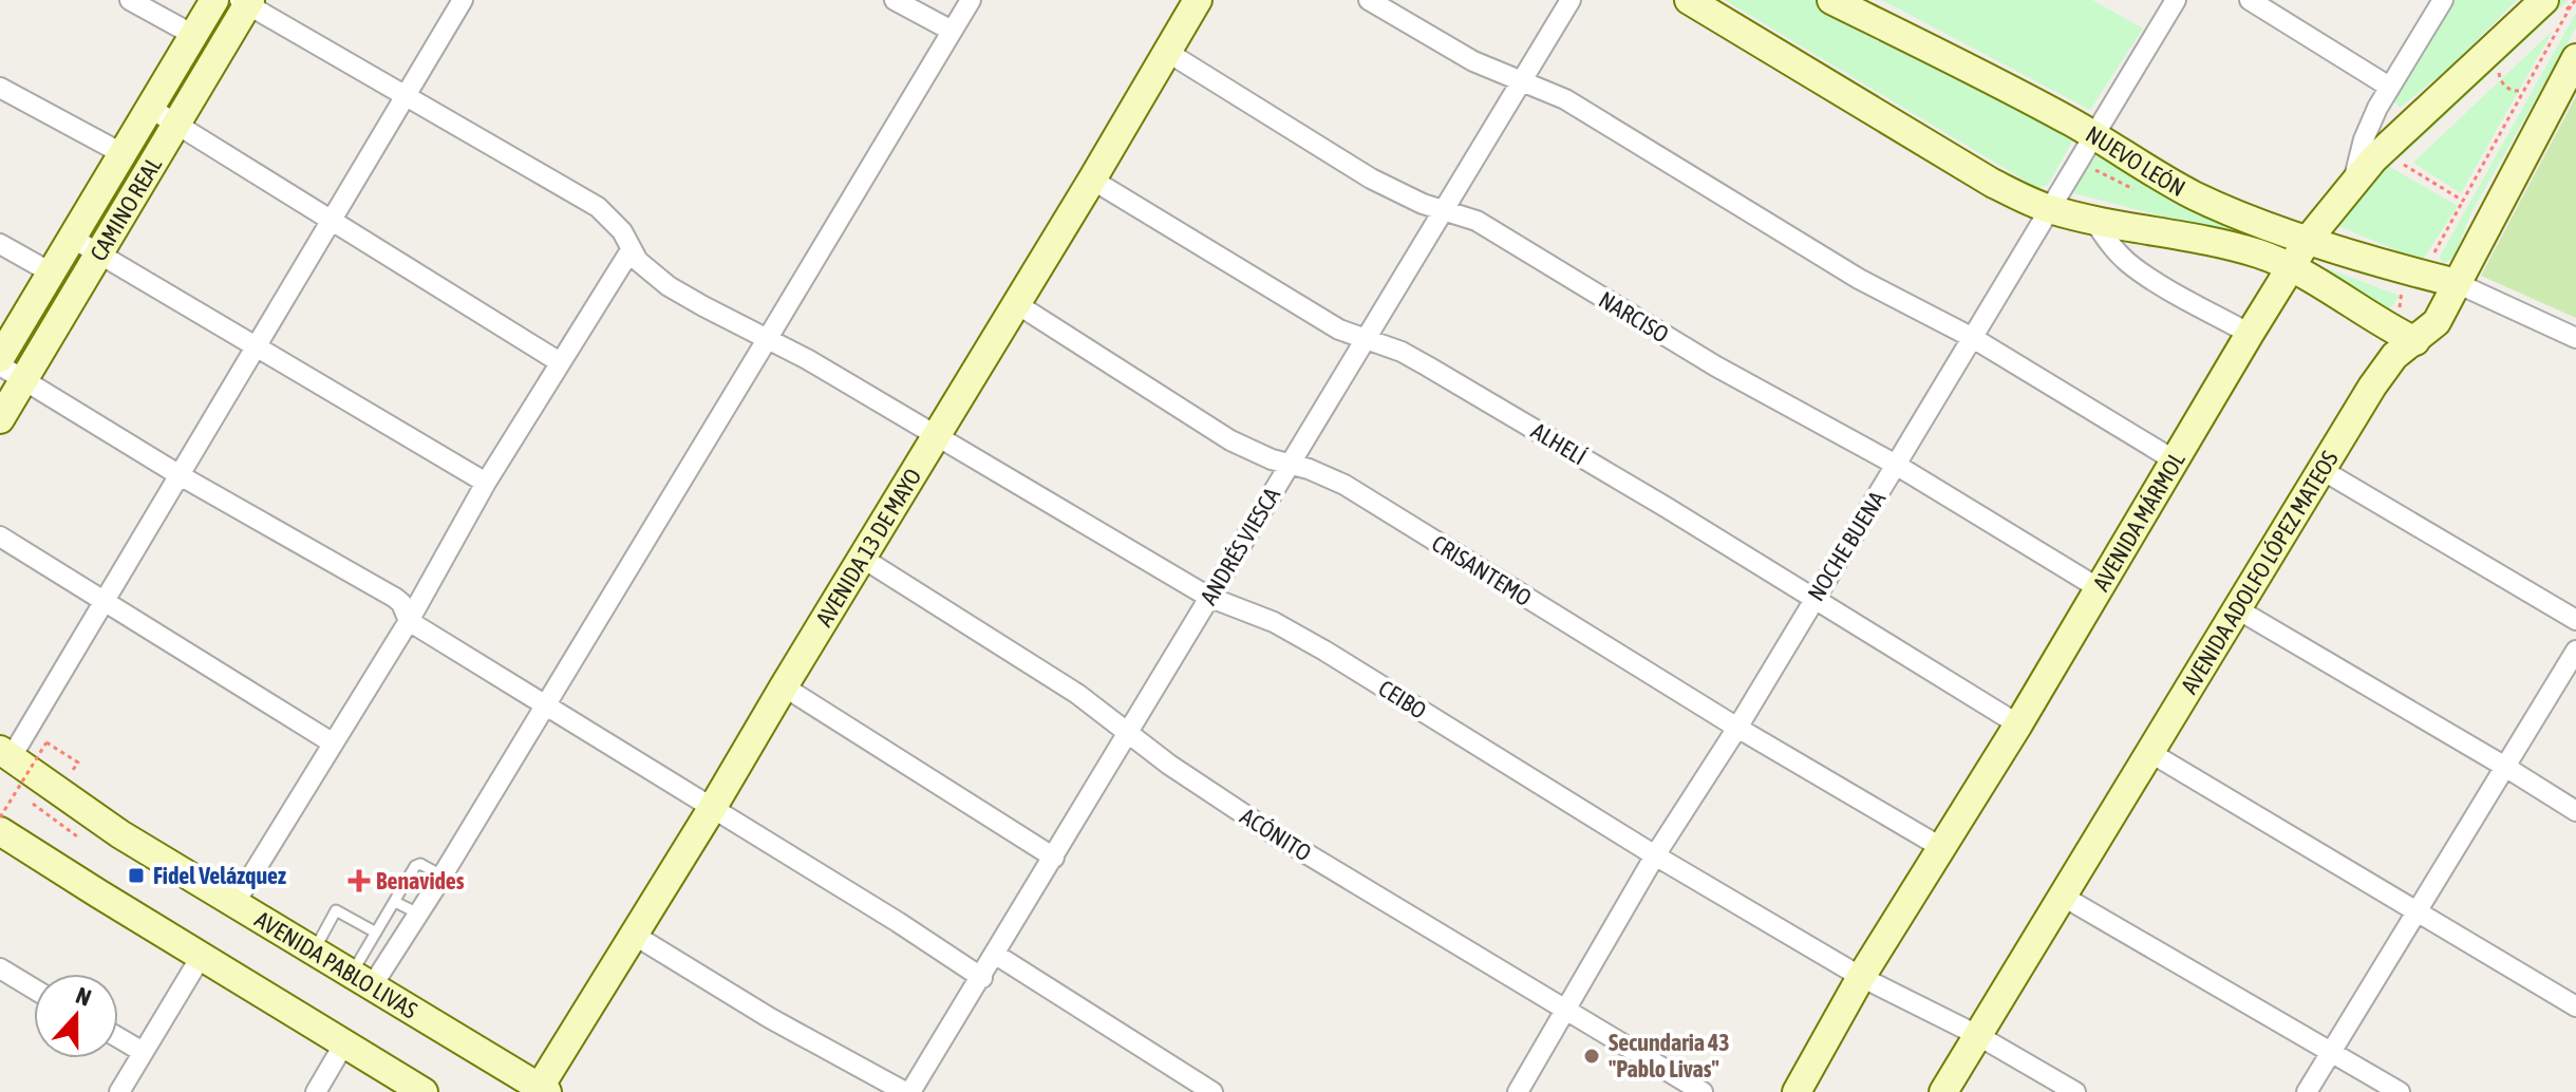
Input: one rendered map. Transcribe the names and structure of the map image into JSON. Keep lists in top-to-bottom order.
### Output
{
  "streets": {
    "street": [
      "NUEVO LEÓN",
      "CAMINO REAL",
      "NARCISO",
      "ALHELÍ",
      "AVENIDA MÁRMOL",
      "ANDRÉS VIESCA",
      "NOCHE BUENA",
      "AVENIDA 13 DE MAYO",
      "CRISANTEMO",
      "AVENIDA ADOLFO LÓPEZ MATEOS",
      "CEIBO",
      "ACÓNITO",
      "AVENIDA PABLO LIVAS"
    ]
  },
  "crossings": [
    ["NUEVO LEÓN", "AVENIDA MÁRMOL"],
    ["NUEVO LEÓN", "NOCHE BUENA"],
    ["NUEVO LEÓN", "AVENIDA ADOLFO LÓPEZ MATEOS"],
    ["CAMINO REAL", "CEIBO"],
    ["NARCISO", "AVENIDA MÁRMOL"],
    ["NARCISO", "ANDRÉS VIESCA"],
    ["NARCISO", "NOCHE BUENA"],
    ["NARCISO", "AVENIDA 13 DE MAYO"],
    ["ALHELÍ", "AVENIDA MÁRMOL"],
    ["ALHELÍ", "ANDRÉS VIESCA"],
    ["ALHELÍ", "NOCHE BUENA"],
    ["ALHELÍ", "AVENIDA 13 DE MAYO"],
    ["AVENIDA MÁRMOL", "CRISANTEMO"],
    ["AVENIDA MÁRMOL", "CEIBO"],
    ["ANDRÉS VIESCA", "CRISANTEMO"],
    ["ANDRÉS VIESCA", "CEIBO"],
    ["ANDRÉS VIESCA", "ACÓNITO"],
    ["NOCHE BUENA", "CRISANTEMO"],
    ["NOCHE BUENA", "CEIBO"],
    ["NOCHE BUENA", "ACÓNITO"],
    ["AVENIDA 13 DE MAYO", "CRISANTEMO"],
    ["AVENIDA 13 DE MAYO", "CEIBO"],
    ["AVENIDA 13 DE MAYO", "ACÓNITO"],
    ["AVENIDA 13 DE MAYO", "AVENIDA PABLO LIVAS"],
    ["AVENIDA ADOLFO LÓPEZ MATEOS", "CEIBO"]
  ],
  "places": {
    "transit": ["Fidel Velázquez"],
    "health": ["Benavides"],
    "other": ["Secundaria 43 \"Pablo Livas\""]
  },
  "north": "top"
}
